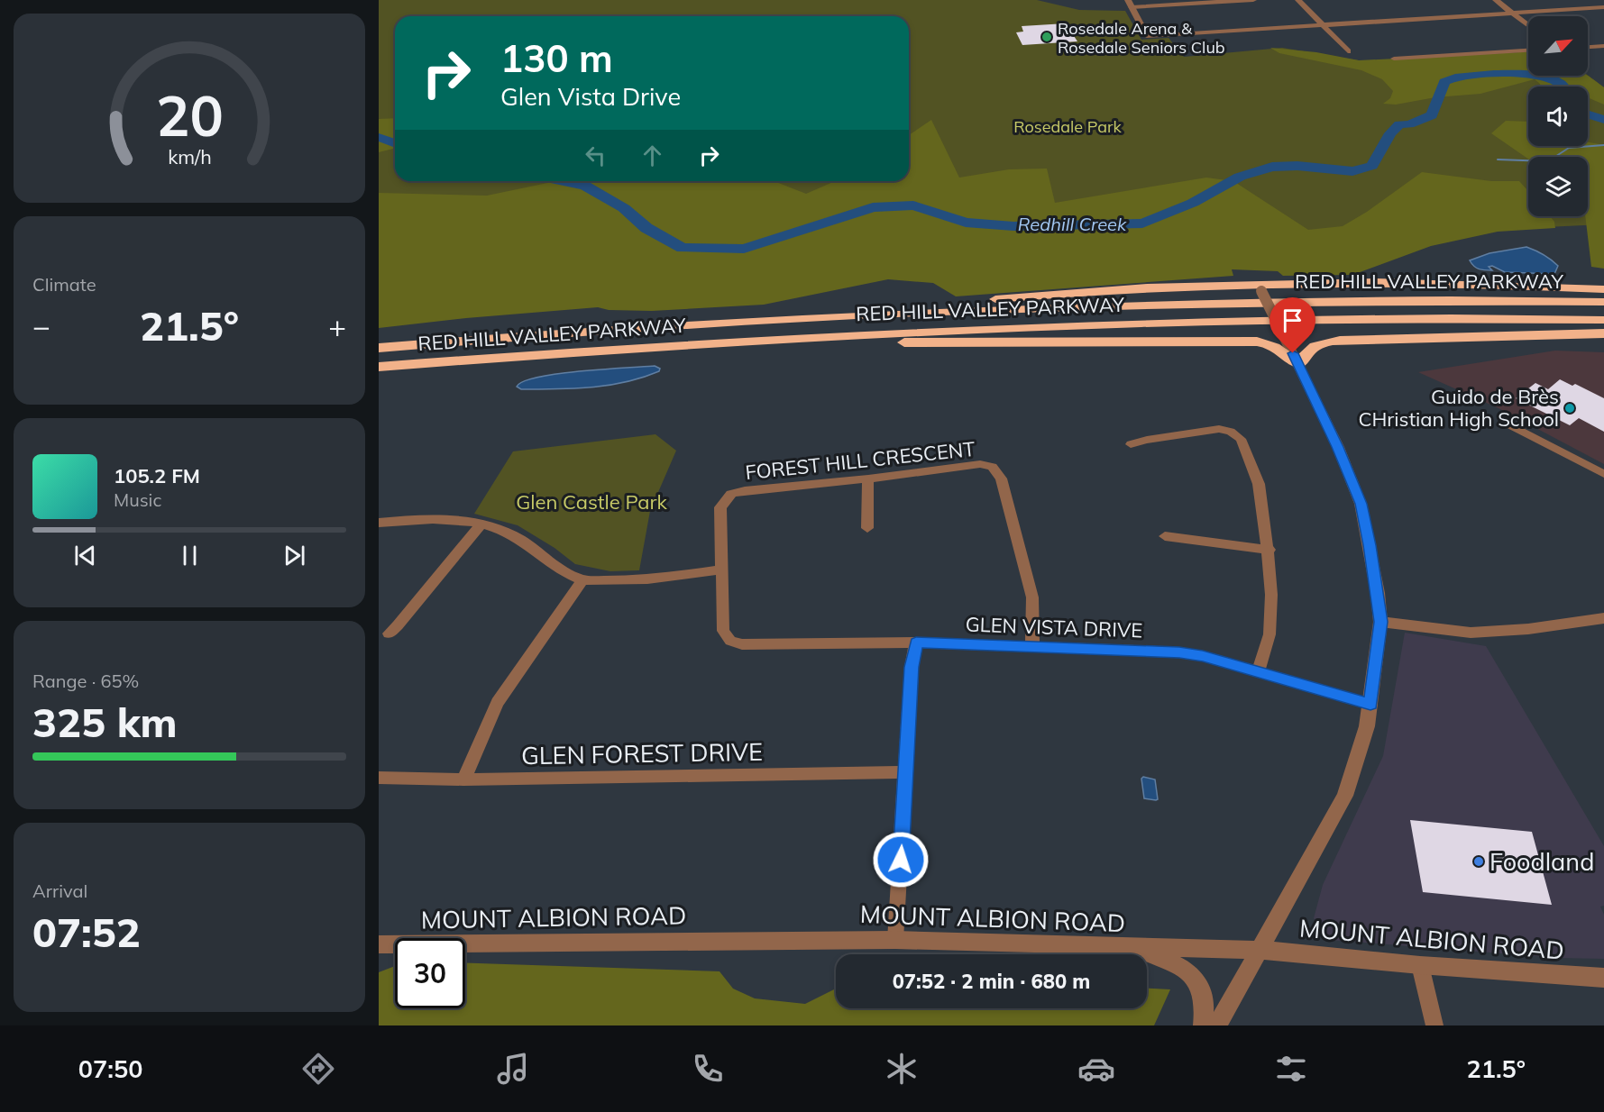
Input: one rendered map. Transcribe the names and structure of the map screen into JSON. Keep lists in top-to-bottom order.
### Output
{
  "streets": {
    "highway": ["RED HILL VALLEY PARKWAY"],
    "street": [
      "FOREST HILL CRESCENT",
      "GLEN VISTA DRIVE",
      "GLEN FOREST DRIVE",
      "MOUNT ALBION ROAD"
    ]
  },
  "crossings": [
    ["FOREST HILL CRESCENT", "GLEN VISTA DRIVE"]
  ],
  "water": ["Redhill Creek"],
  "parks": ["Rosedale Park", "Glen Castle Park"],
  "places": ["Rosedale Arena & Rosedale Seniors Club", "Guido de Brès CHristian High School", "Foodland"],
  "north": "top right",
  "page": {
    "turn": ["130 m", "Glen Vista Drive"],
    "tile": [
      "Climate",
      ["Range · 65%", "325 km"],
      ["Arrival", "07:52"]
    ],
    "heat": ["−", "21.5°", "+"],
    "song": ["105.2 FM", "Music"],
    "limit": "30",
    "trip": "07:52 · 2 min · 680 m",
    "tabs": ["07:50", "21.5°"],
    "gauge": ["20", "km/h"]
  }
}
